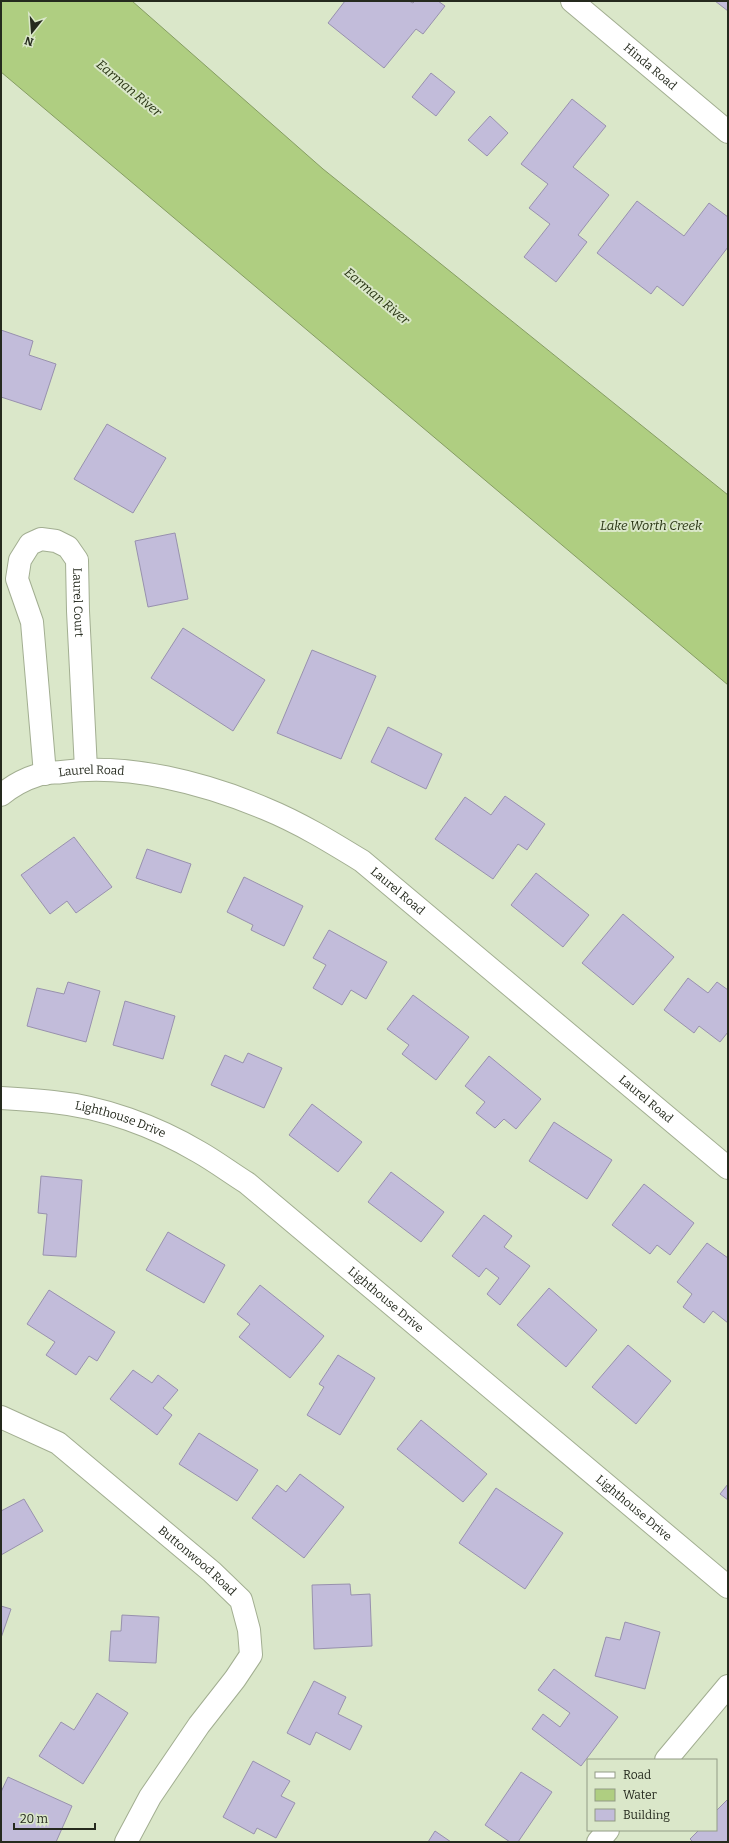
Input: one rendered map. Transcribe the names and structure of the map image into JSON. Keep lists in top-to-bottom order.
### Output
{
  "streets": {
    "street": [
      "Hinda Road",
      "Laurel Court",
      "Laurel Road",
      "Lighthouse Drive",
      "Buttonwood Road"
    ]
  },
  "crossings": [
    ["Laurel Court", "Laurel Road"]
  ],
  "water": ["Earman River", "Lake Worth Creek"],
  "legend": ["Road", "Water", "Building"],
  "scale_bar": "20 m",
  "north": "bottom"
}
